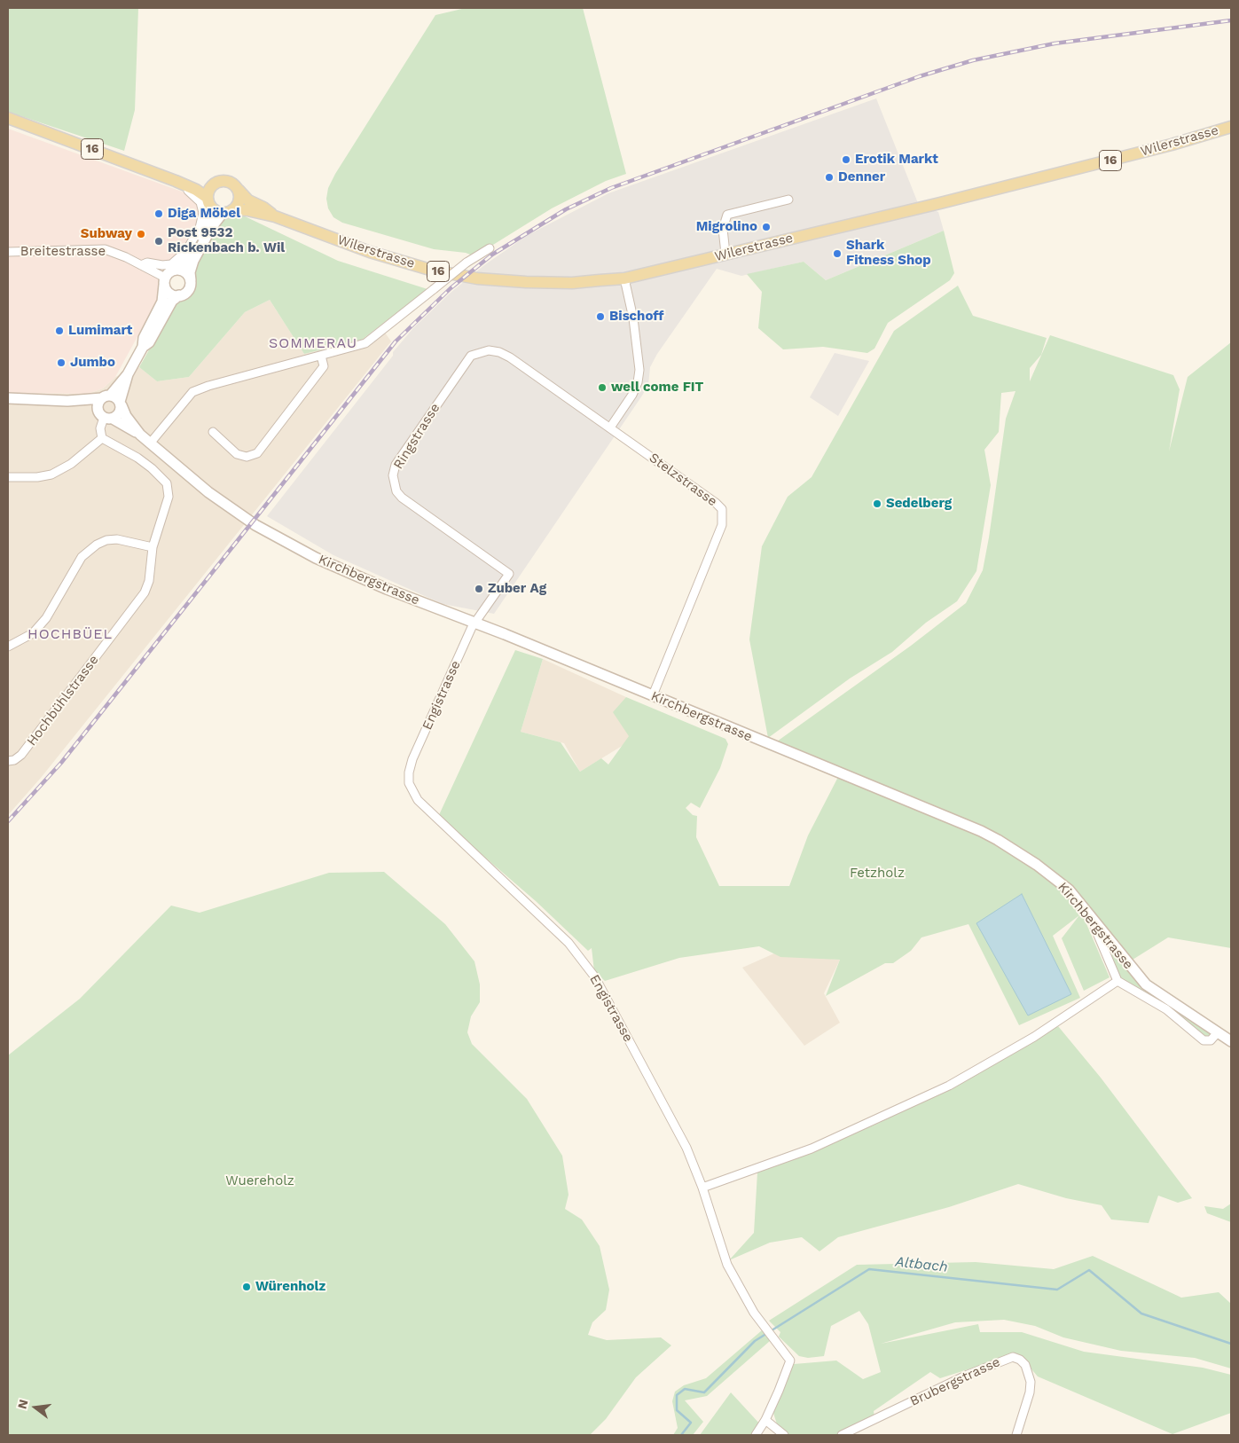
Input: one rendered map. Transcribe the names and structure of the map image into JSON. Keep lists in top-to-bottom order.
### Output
{
  "streets": {
    "main road": ["Wilerstrasse", "16", "Kirchbergstrasse"],
    "street": [
      "Breitestrasse",
      "Ringstrasse",
      "Stelzstrasse",
      "Engistrasse",
      "Hochbühlstrasse",
      "Brubergstrasse"
    ]
  },
  "crossings": [
    ["Wilerstrasse", "16"],
    ["16", "Breitestrasse"],
    ["Ringstrasse", "Stelzstrasse"],
    ["Ringstrasse", "Kirchbergstrasse"],
    ["Ringstrasse", "Engistrasse"],
    ["Stelzstrasse", "Kirchbergstrasse"],
    ["Kirchbergstrasse", "Engistrasse"]
  ],
  "districts": ["SOMMERAU", "HOCHBÜEL"],
  "water": ["Altbach"],
  "parks": ["Fetzholz", "Wuereholz"],
  "places": [
    "Erotik Markt",
    "Denner",
    "Diga Möbel",
    "Migrolino",
    "Subway",
    "Post 9532 Rickenbach b. Wil",
    "Shark Fitness Shop",
    "Bischoff",
    "Lumimart",
    "Jumbo",
    "well come FIT",
    "Sedelberg",
    "Zuber Ag",
    "Würenholz"
  ],
  "north": "left"
}
